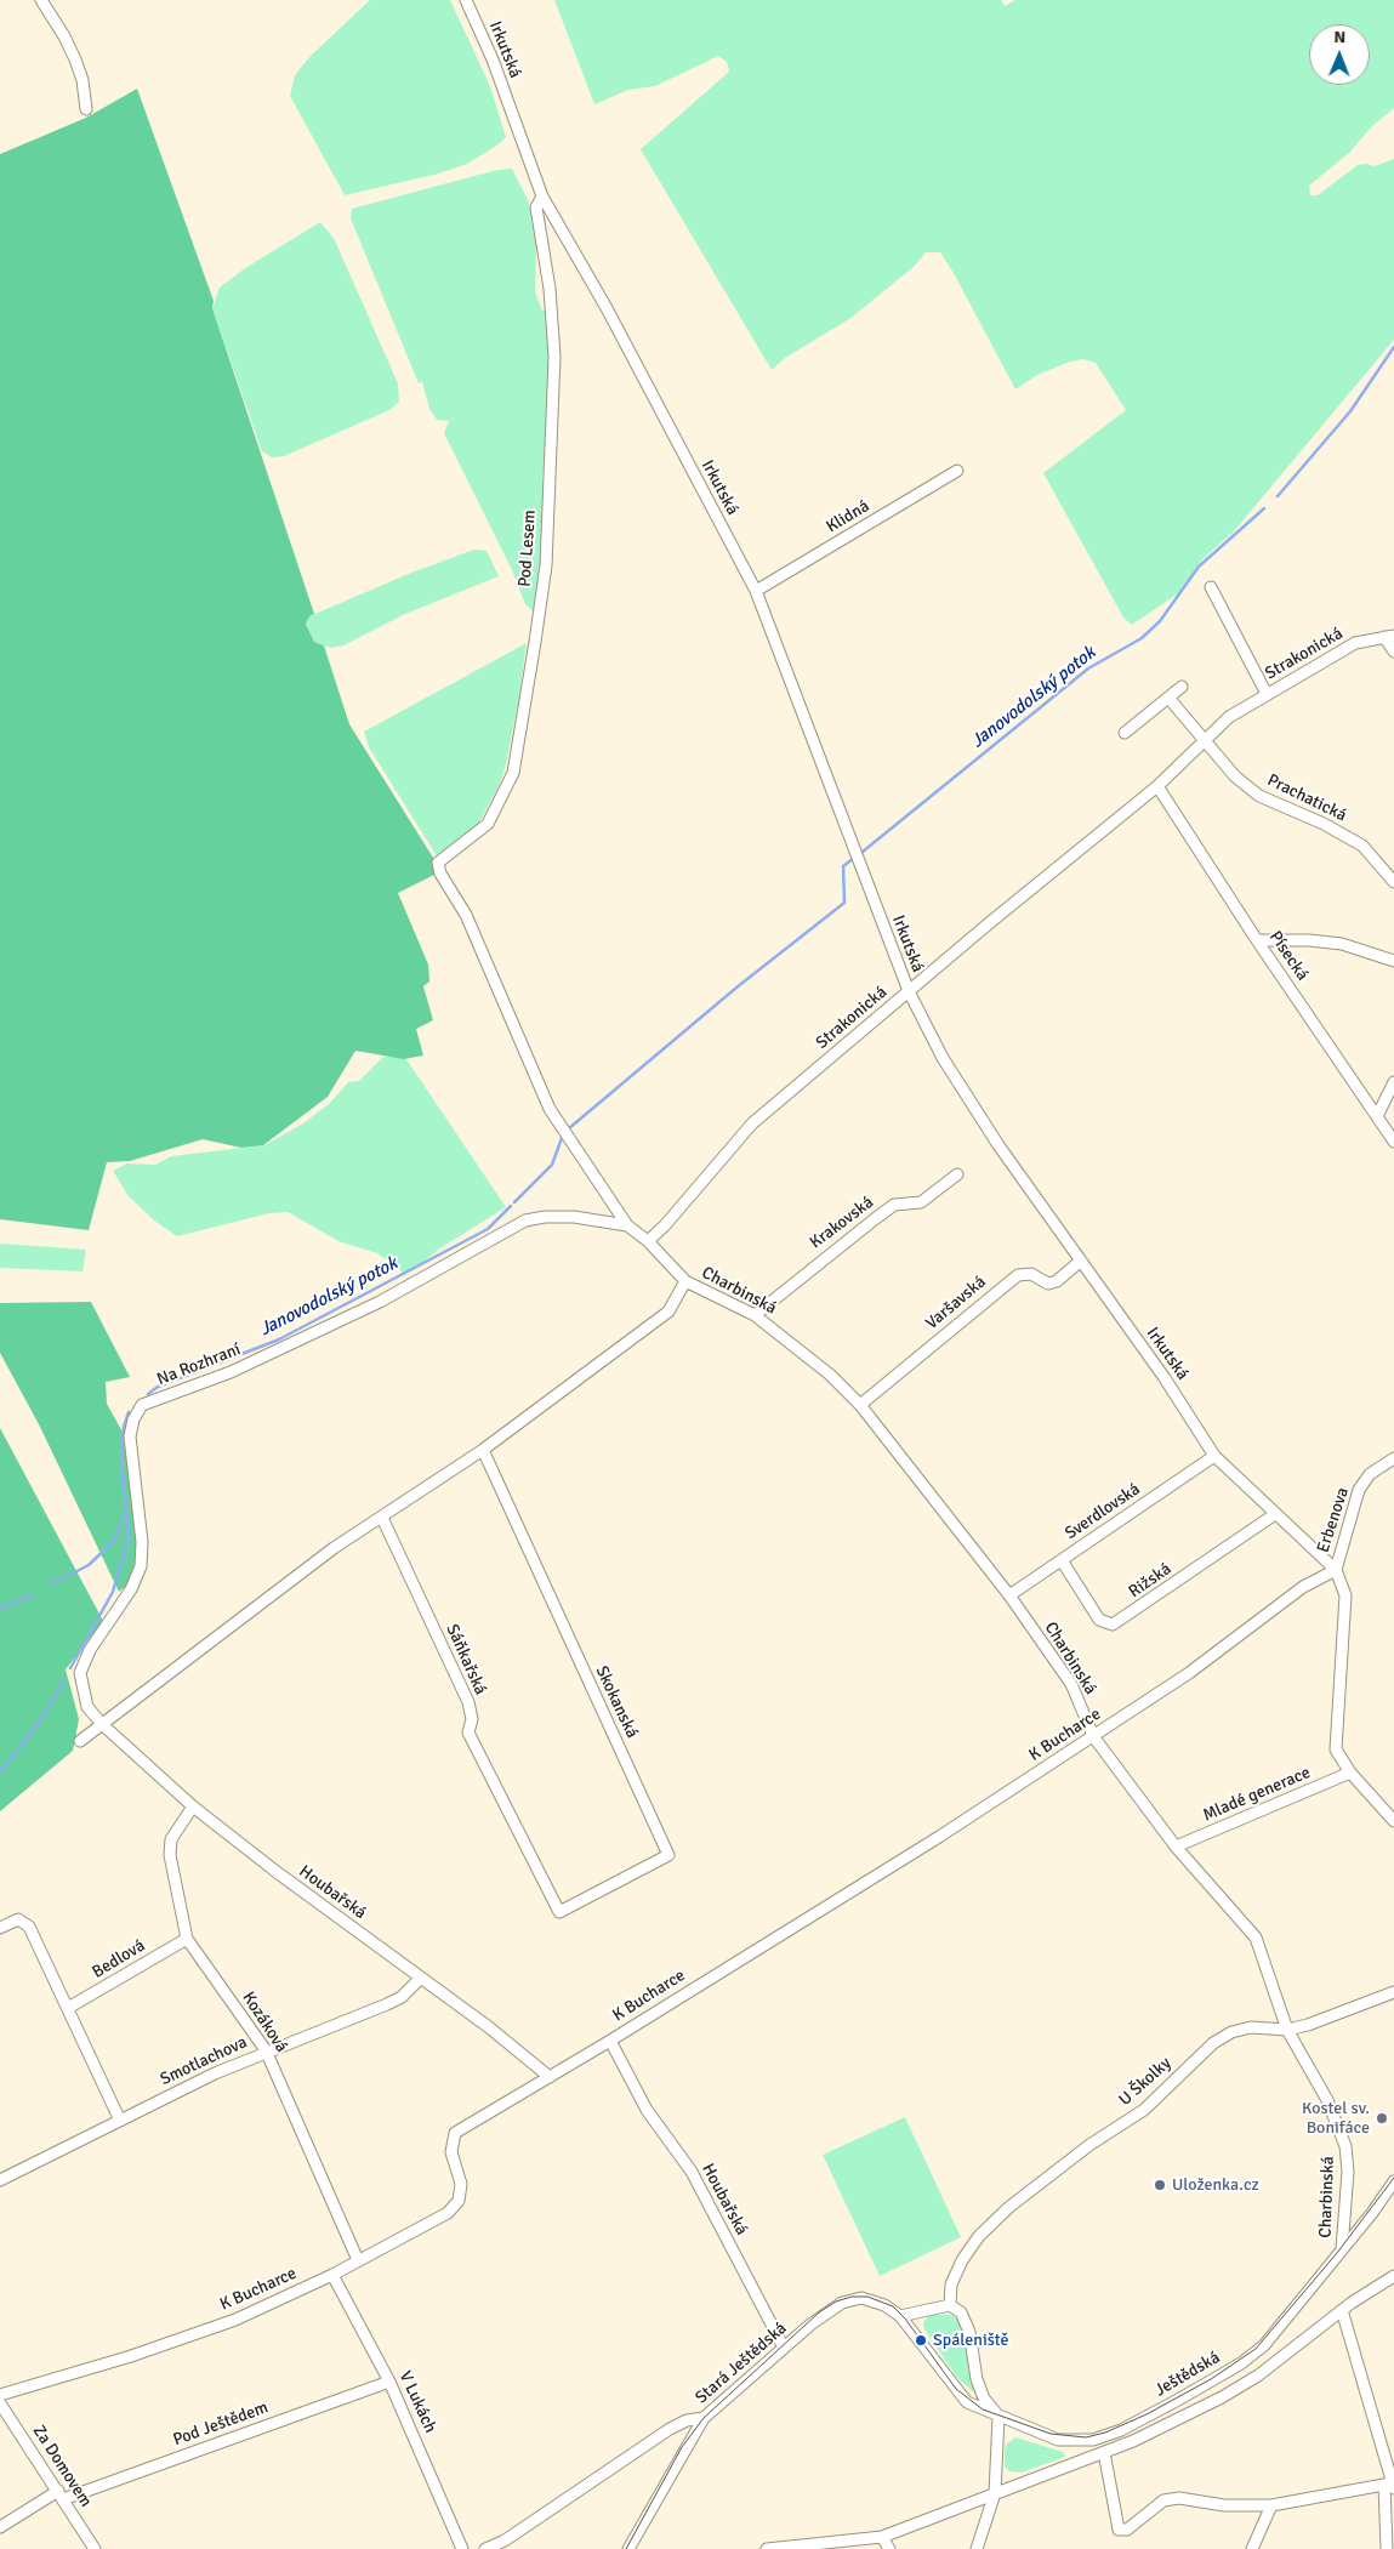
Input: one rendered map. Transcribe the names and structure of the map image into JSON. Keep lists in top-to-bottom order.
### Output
{
  "streets": {
    "street": [
      "Irkutská",
      "Klidná",
      "Pod Lesem",
      "Strakonická",
      "Prachatická",
      "Písecká",
      "Krakovská",
      "Charbinská",
      "Varšavská",
      "Na Rozhraní",
      "Sverdlovská",
      "Erbenova",
      "Rižská",
      "Sáňkařská",
      "Skokanská",
      "K Bucharce",
      "Mladé generace",
      "Houbařská",
      "Bedlová",
      "Kozáková",
      "Smotlachova",
      "U Školky",
      "Stará Ještědská",
      "Ještědská",
      "V Lukách",
      "Pod Ještědem",
      "Za Domovem"
    ]
  },
  "crossings": [
    ["Irkutská", "Klidná"],
    ["Irkutská", "Pod Lesem"],
    ["Irkutská", "Strakonická"],
    ["Irkutská", "Varšavská"],
    ["Irkutská", "Sverdlovská"],
    ["Irkutská", "Erbenova"],
    ["Irkutská", "Rižská"],
    ["Irkutská", "K Bucharce"],
    ["Irkutská", "Mladé generace"],
    ["Pod Lesem", "Na Rozhraní"],
    ["Strakonická", "Prachatická"],
    ["Strakonická", "Písecká"],
    ["Strakonická", "Charbinská"],
    ["Strakonická", "Na Rozhraní"],
    ["Krakovská", "Charbinská"],
    ["Charbinská", "Varšavská"],
    ["Charbinská", "Na Rozhraní"],
    ["Charbinská", "Sverdlovská"],
    ["Charbinská", "K Bucharce"],
    ["Charbinská", "Mladé generace"],
    ["Charbinská", "U Školky"],
    ["Charbinská", "Ještědská"],
    ["Na Rozhraní", "Houbařská"],
    ["Sverdlovská", "Rižská"],
    ["Erbenova", "K Bucharce"],
    ["Sáňkařská", "Skokanská"],
    ["K Bucharce", "Houbařská"],
    ["K Bucharce", "Kozáková"],
    ["K Bucharce", "V Lukách"],
    ["Houbařská", "Kozáková"],
    ["Houbařská", "Smotlachova"],
    ["Houbařská", "Stará Ještědská"],
    ["Bedlová", "Kozáková"],
    ["Kozáková", "Smotlachova"],
    ["Stará Ještědská", "Ještědská"],
    ["V Lukách", "Pod Ještědem"],
    ["Pod Ještědem", "Za Domovem"]
  ],
  "water": ["Janovodolský potok"],
  "places": ["Kostel sv. Bonifáce", "Uloženka.cz", "Spáleniště"],
  "north": "top"
}
